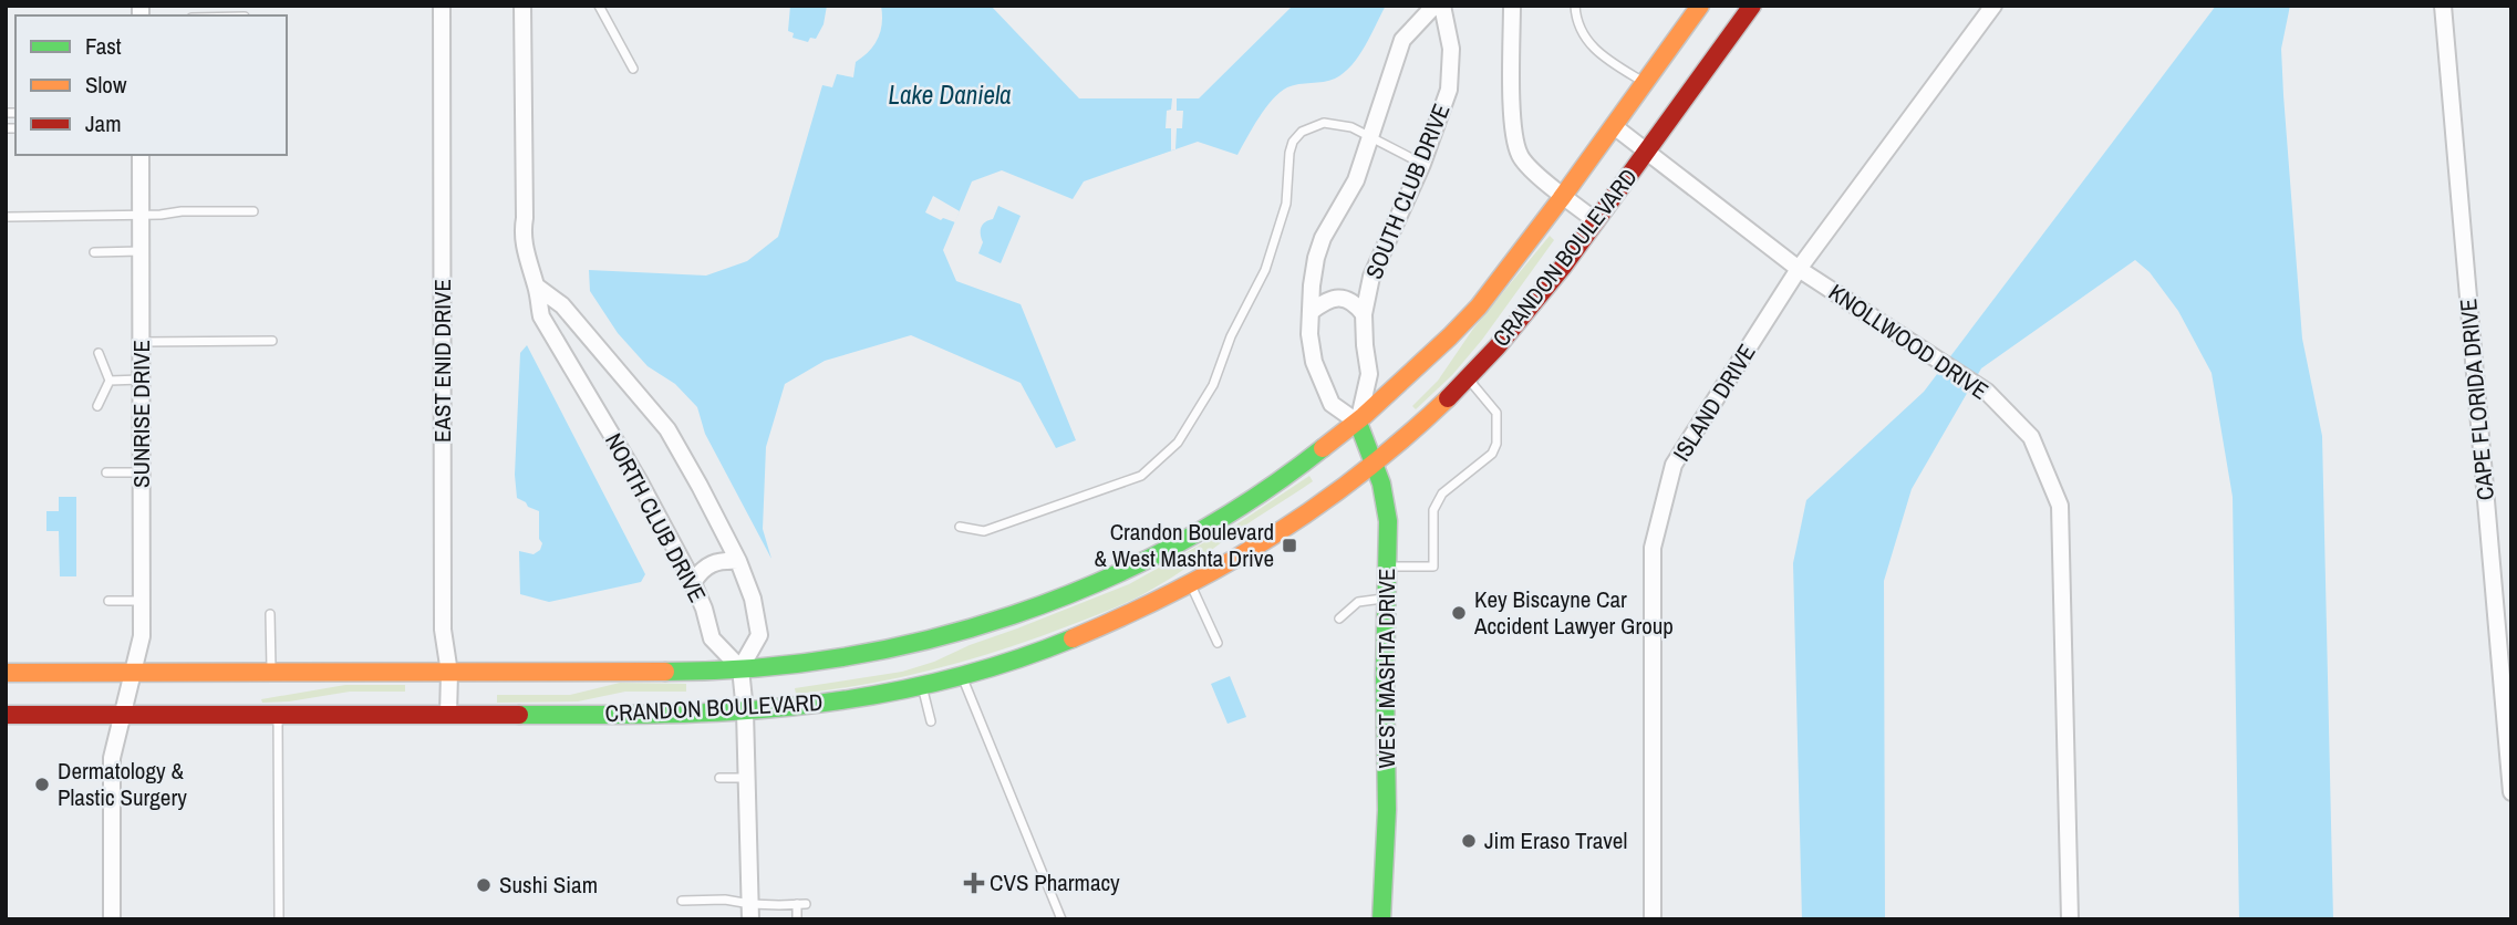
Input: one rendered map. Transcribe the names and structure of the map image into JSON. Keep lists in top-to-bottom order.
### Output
{
  "streets": {
    "main road": ["CRANDON BOULEVARD", "WEST MASHTA DRIVE"],
    "street": [
      "SOUTH CLUB DRIVE",
      "KNOLLWOOD DRIVE",
      "EAST ENID DRIVE",
      "CAPE FLORIDA DRIVE",
      "ISLAND DRIVE",
      "SUNRISE DRIVE",
      "NORTH CLUB DRIVE"
    ]
  },
  "crossings": [
    ["SOUTH CLUB DRIVE", "CRANDON BOULEVARD"],
    ["SOUTH CLUB DRIVE", "WEST MASHTA DRIVE"],
    ["CRANDON BOULEVARD", "KNOLLWOOD DRIVE"],
    ["CRANDON BOULEVARD", "EAST ENID DRIVE"],
    ["CRANDON BOULEVARD", "SUNRISE DRIVE"],
    ["CRANDON BOULEVARD", "NORTH CLUB DRIVE"],
    ["CRANDON BOULEVARD", "WEST MASHTA DRIVE"],
    ["KNOLLWOOD DRIVE", "ISLAND DRIVE"]
  ],
  "water": ["Lake Daniela"],
  "places": {
    "transit": ["Crandon Boulevard & West Mashta Drive"],
    "other": [
      "Key Biscayne Car Accident Lawyer Group",
      "Dermatology & Plastic Surgery",
      "Jim Eraso Travel",
      "Sushi Siam"
    ],
    "health": ["CVS Pharmacy"]
  },
  "legend": ["Fast", "Slow", "Jam"]
}
